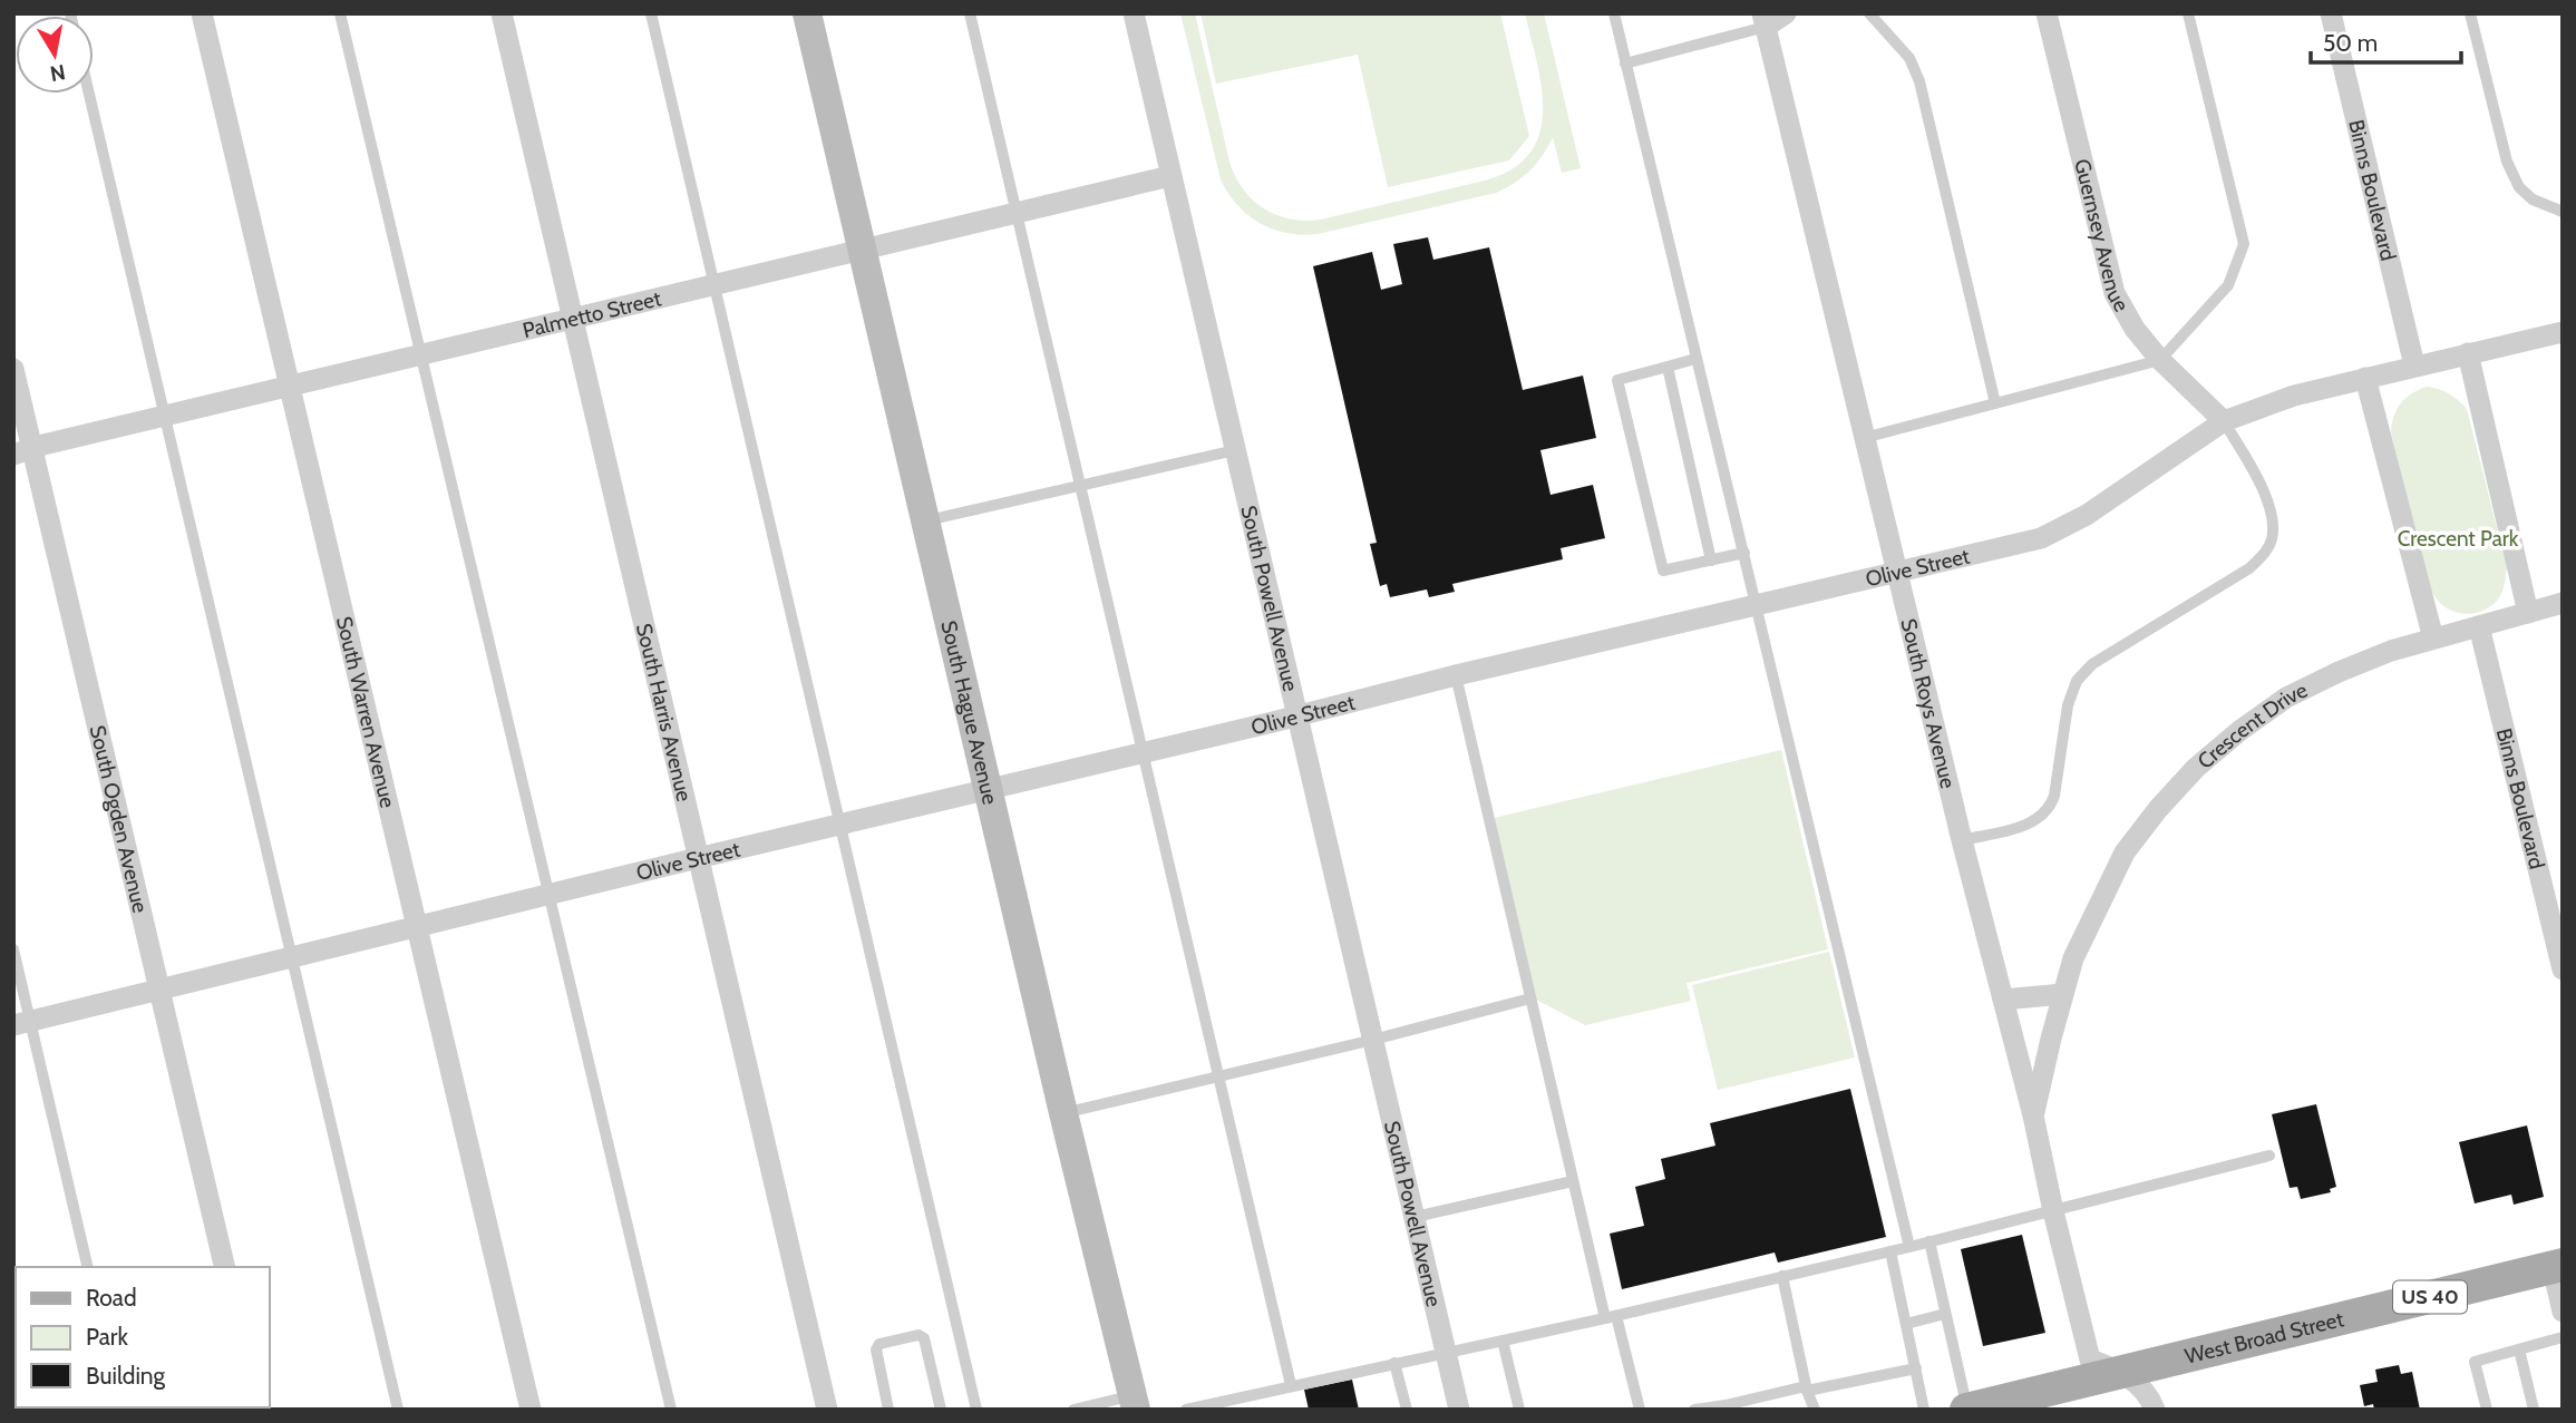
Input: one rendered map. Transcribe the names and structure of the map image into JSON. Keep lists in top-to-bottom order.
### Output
{
  "streets": {
    "main road": ["South Hague Avenue", "US 40", "West Broad Street"],
    "street": [
      "Binns Boulevard",
      "Guernsey Avenue",
      "Palmetto Street",
      "Olive Street",
      "South Powell Avenue",
      "South Roys Avenue",
      "South Warren Avenue",
      "South Harris Avenue",
      "Crescent Drive",
      "South Ogden Avenue"
    ]
  },
  "crossings": [
    ["Binns Boulevard", "Olive Street"],
    ["Binns Boulevard", "Crescent Drive"],
    ["Guernsey Avenue", "Olive Street"],
    ["Palmetto Street", "South Powell Avenue"],
    ["Palmetto Street", "South Warren Avenue"],
    ["Palmetto Street", "South Harris Avenue"],
    ["Palmetto Street", "South Hague Avenue"],
    ["Palmetto Street", "South Ogden Avenue"],
    ["Olive Street", "South Powell Avenue"],
    ["Olive Street", "South Roys Avenue"],
    ["Olive Street", "South Warren Avenue"],
    ["Olive Street", "South Harris Avenue"],
    ["Olive Street", "South Hague Avenue"],
    ["Olive Street", "South Ogden Avenue"],
    ["South Roys Avenue", "Crescent Drive"],
    ["South Roys Avenue", "West Broad Street"]
  ],
  "parks": ["Crescent Park"],
  "legend": ["Road", "Park", "Building"],
  "scale_bar": "50 m",
  "north": "bottom"
}
